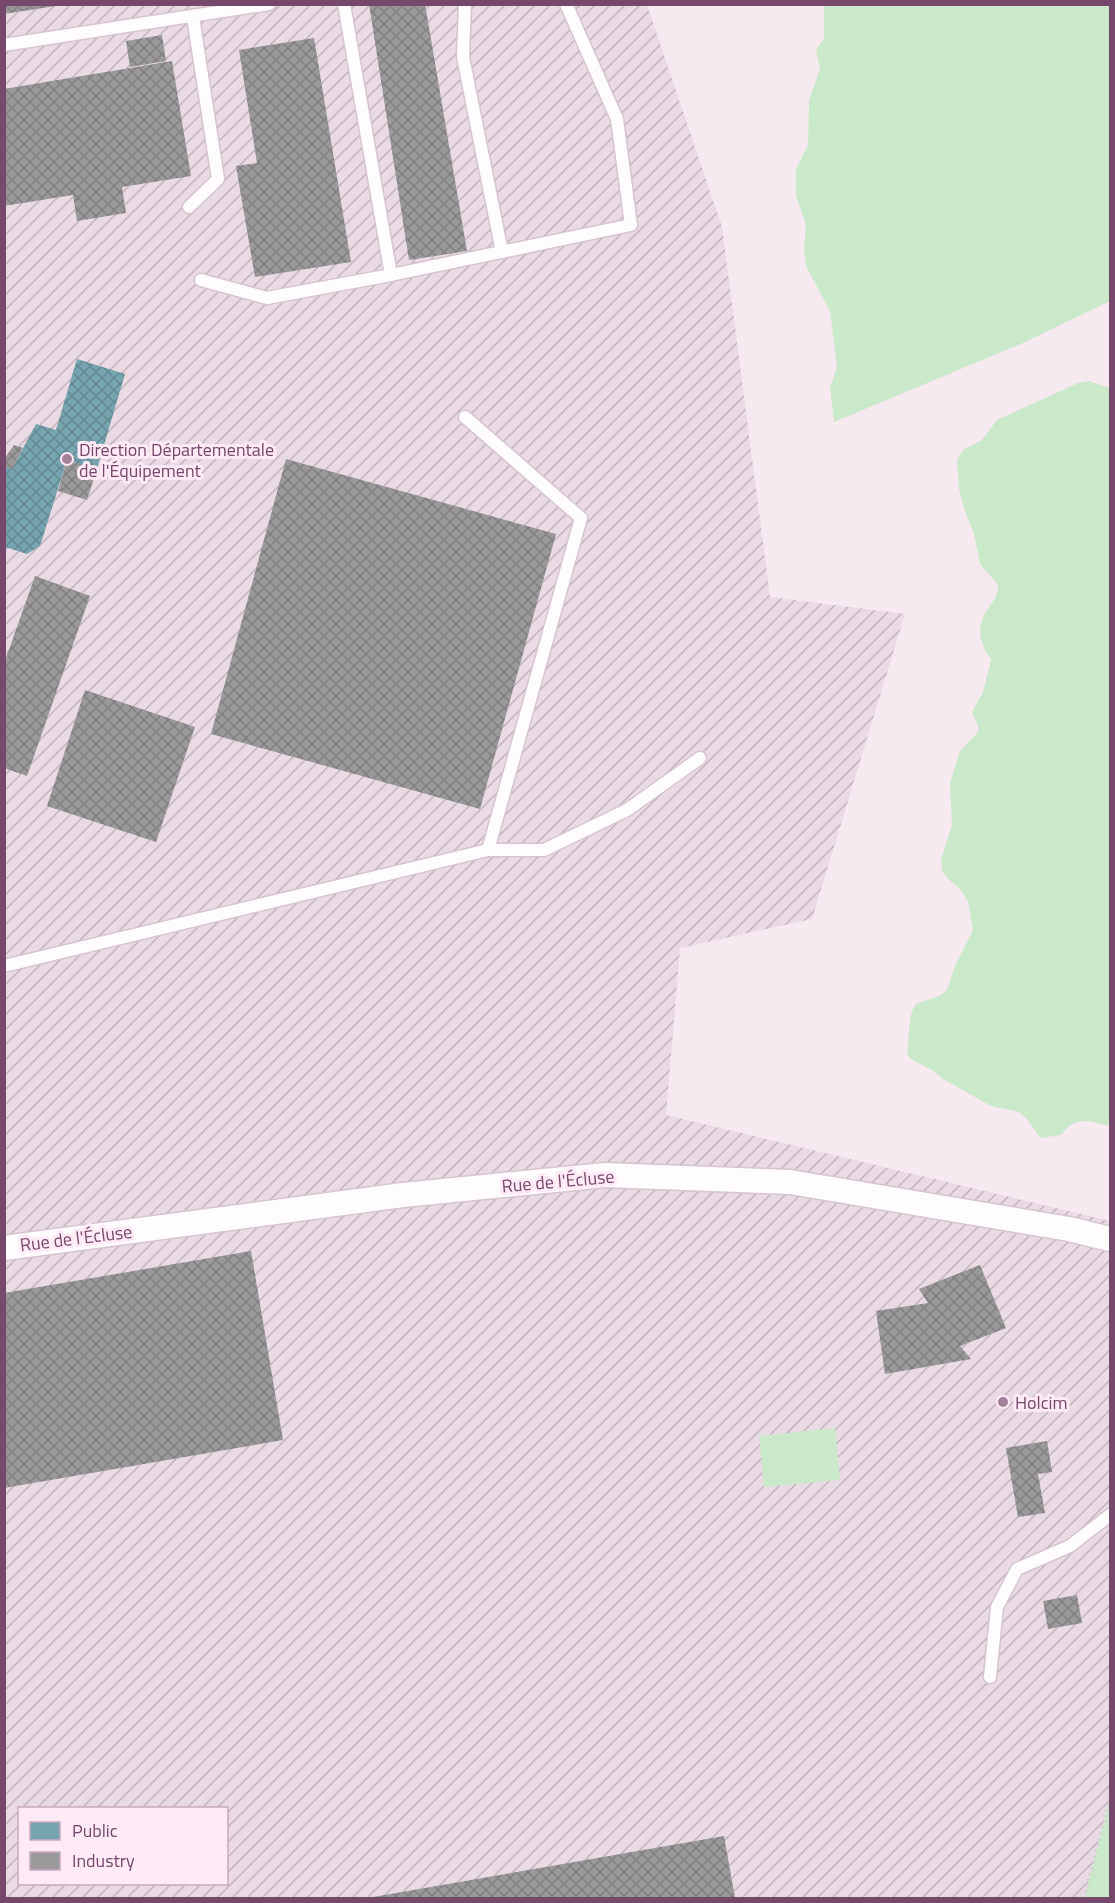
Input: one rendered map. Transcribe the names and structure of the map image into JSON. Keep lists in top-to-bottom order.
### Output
{
  "streets": {
    "street": ["Rue de l'Écluse"]
  },
  "places": ["Direction Départementale de l'Équipement", "Holcim"],
  "legend": ["Public", "Industry"]
}
